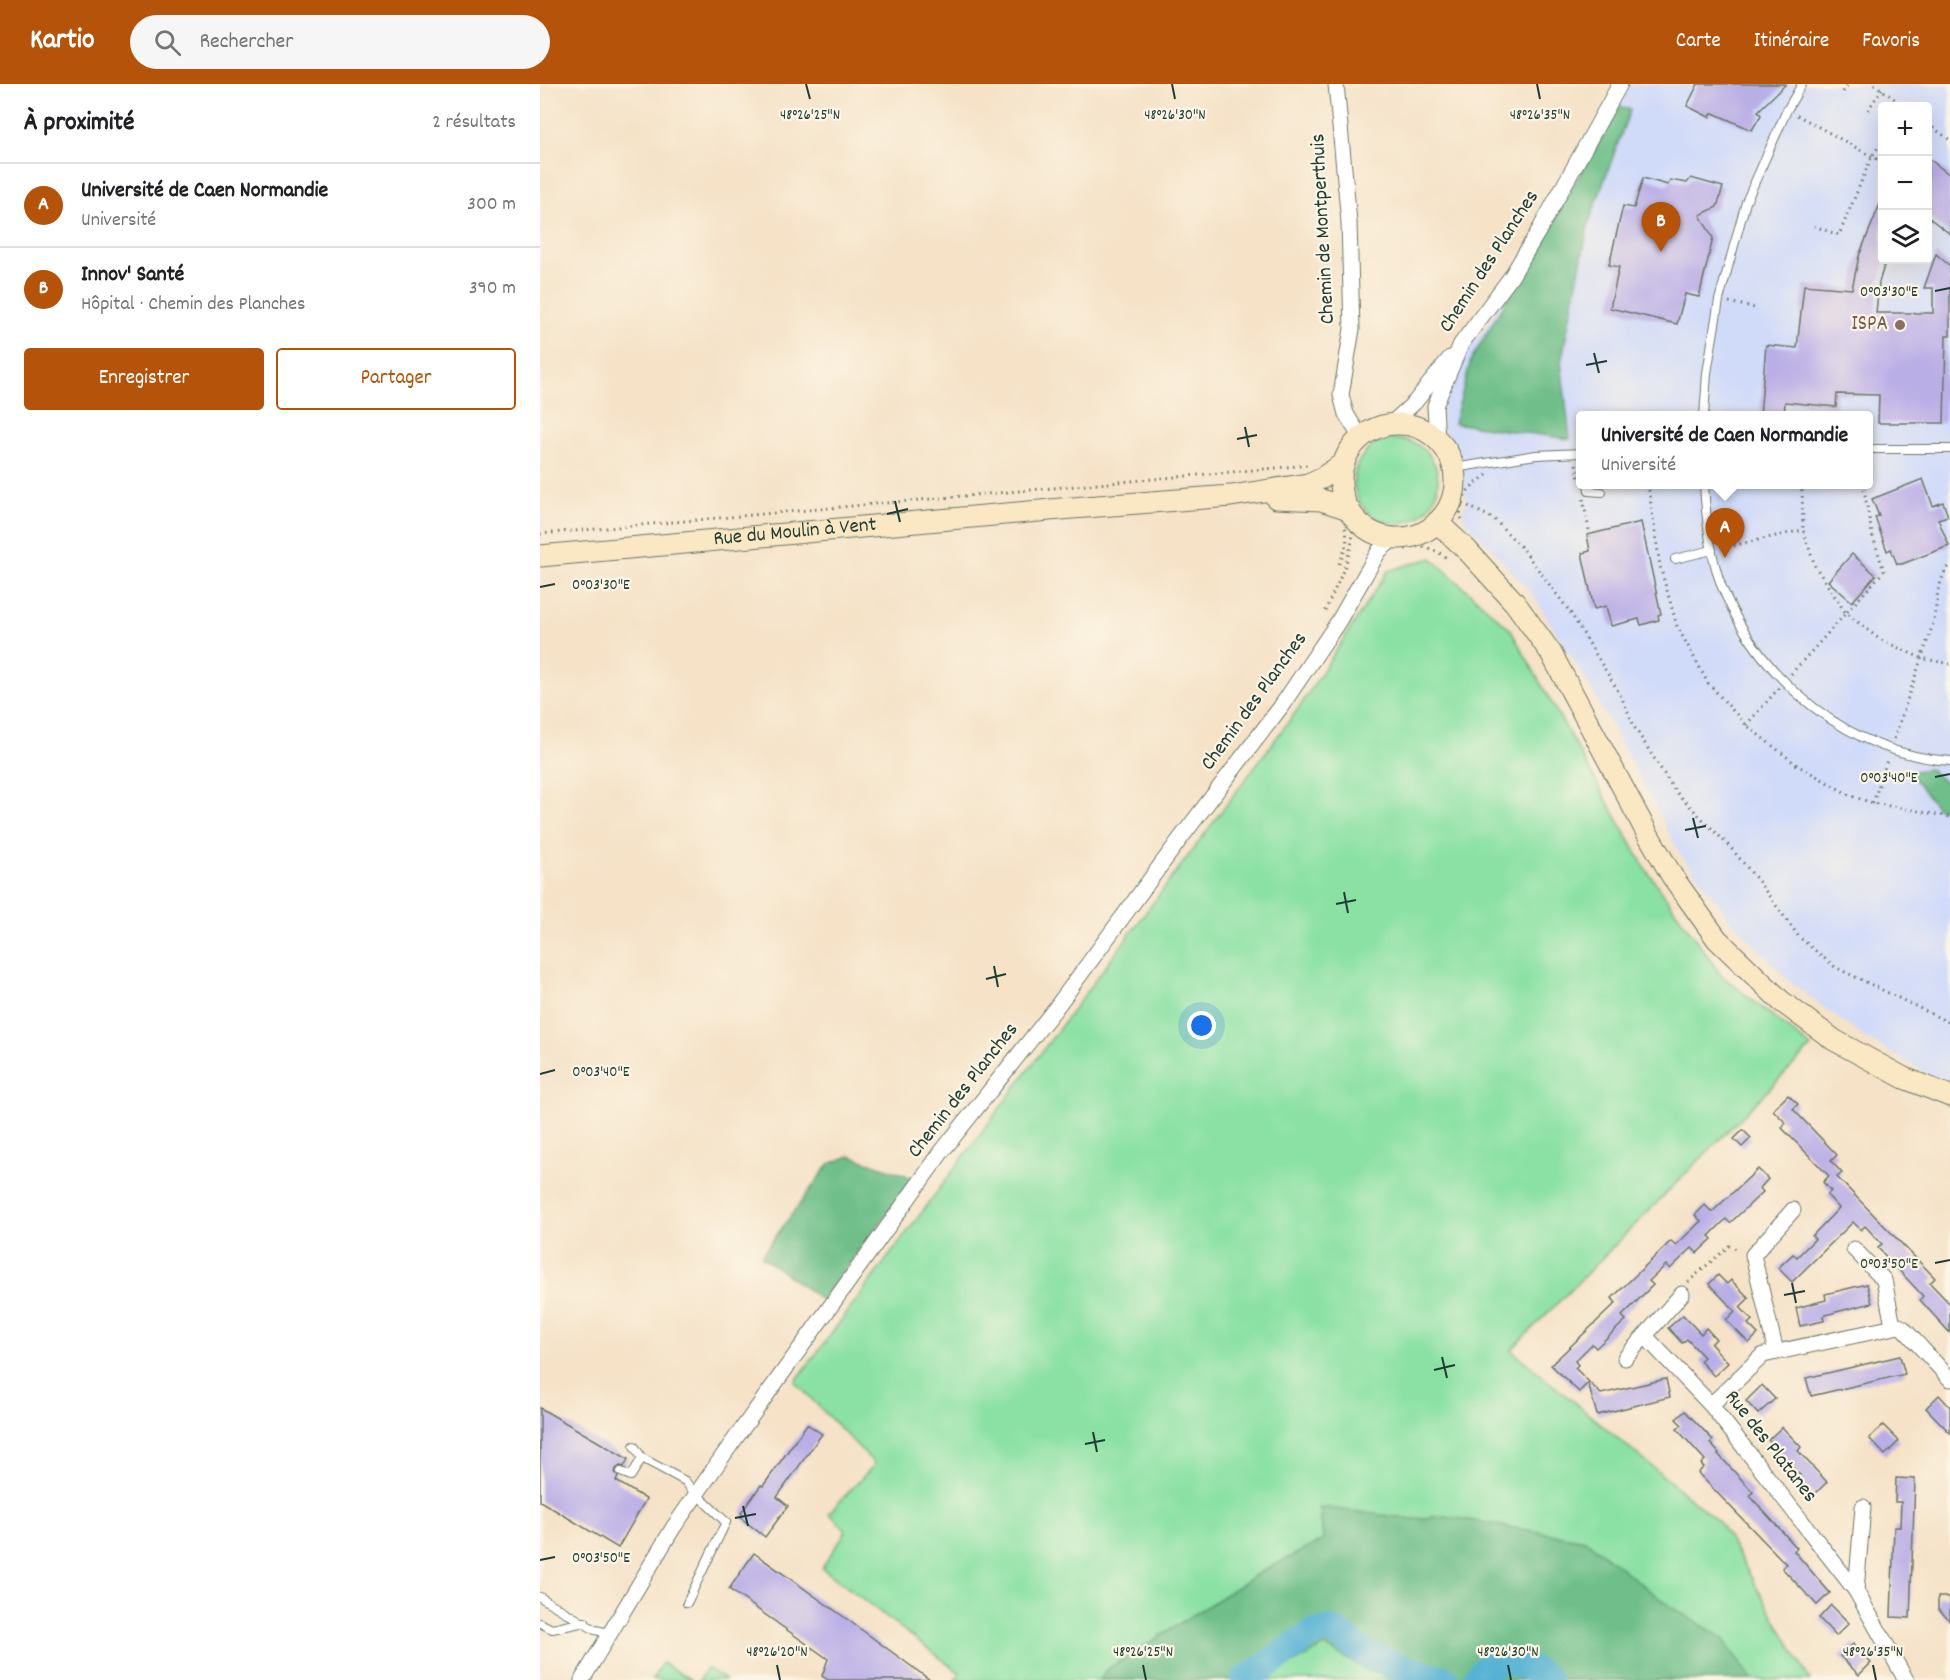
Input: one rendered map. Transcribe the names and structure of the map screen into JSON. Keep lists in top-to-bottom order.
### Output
{
  "streets": {
    "main road": ["Rue du Moulin à Vent"],
    "street": ["Chemin de Montperthuis", "Chemin des Planches", "Rue des Platanes"]
  },
  "crossings": [
    ["Chemin de Montperthuis", "Chemin des Planches"]
  ],
  "places": ["ISPA"],
  "page": {
    "header": "Kartio",
    "search": "Rechercher",
    "nav": ["Carte", "Itinéraire", "Favoris"],
    "heading": ["À proximité", "2 résultats"],
    "map_buttons": ["+", "−"],
    "list": [
      {
        "mark": "A",
        "name": "Université de Caen Normandie",
        "note": "Université",
        "value": "300 m"
      },
      {
        "mark": "B",
        "name": "Innov' Santé",
        "note": "Hôpital · Chemin des Planches",
        "value": "390 m"
      }
    ],
    "pins": ["B", "A"],
    "buttons": ["Enregistrer", "Partager"],
    "popup": ["Université de Caen Normandie", "Université"]
  },
  "coordinates": [
    "48°26'25\"N",
    "48°26'30\"N",
    "48°26'35\"N",
    "0°03'30\"E",
    "0°03'40\"E",
    "0°03'50\"E",
    "48°26'20\"N"
  ]
}
